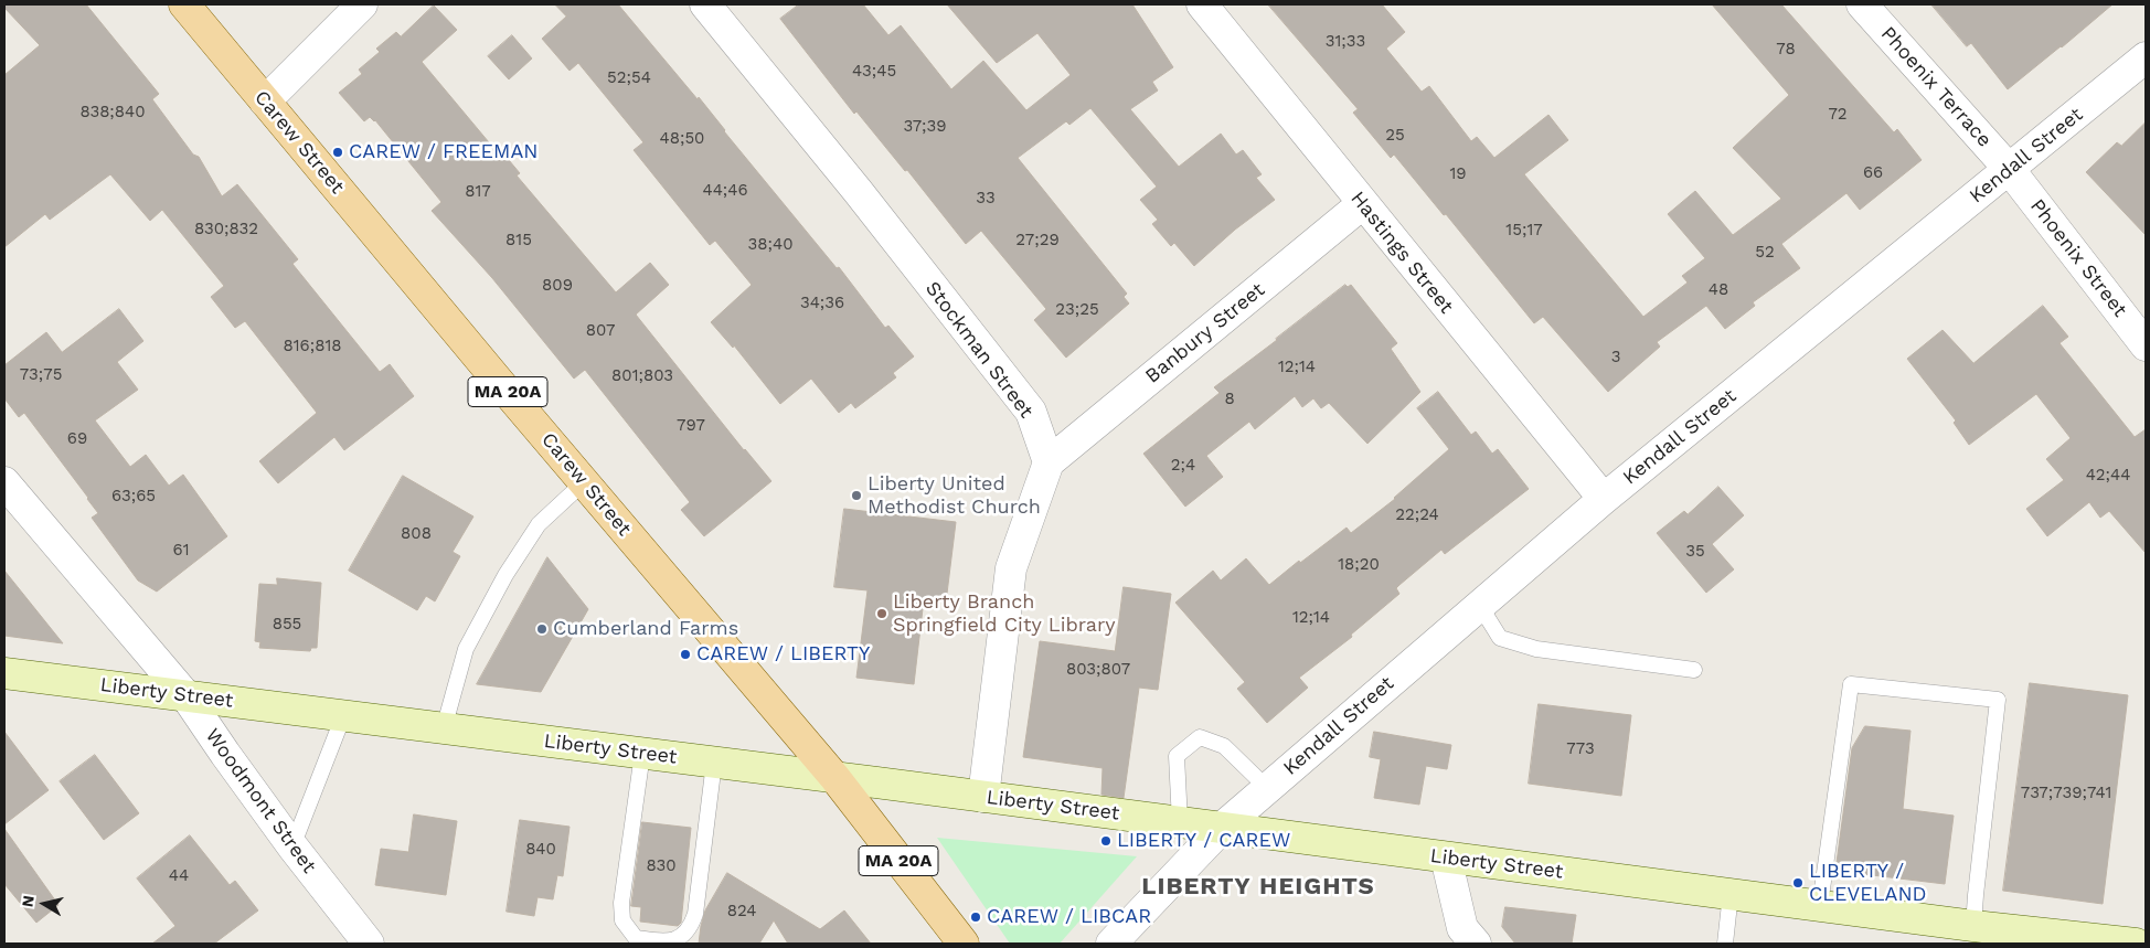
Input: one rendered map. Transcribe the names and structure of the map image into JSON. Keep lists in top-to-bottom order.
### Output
{
  "streets": {
    "main road": ["Carew Street", "MA 20A", "Liberty Street"],
    "street": [
      "Phoenix Terrace",
      "Kendall Street",
      "Hastings Street",
      "Phoenix Street",
      "Banbury Street",
      "Stockman Street",
      "Woodmont Street"
    ]
  },
  "crossings": [
    ["Phoenix Terrace", "Kendall Street"],
    ["Phoenix Terrace", "Phoenix Street"],
    ["Carew Street", "Liberty Street"],
    ["Kendall Street", "Hastings Street"],
    ["Kendall Street", "Phoenix Street"],
    ["Kendall Street", "Liberty Street"],
    ["Hastings Street", "Banbury Street"],
    ["Banbury Street", "Stockman Street"],
    ["Liberty Street", "Woodmont Street"]
  ],
  "districts": ["LIBERTY HEIGHTS"],
  "places": [
    "CAREW / FREEMAN",
    "Liberty United Methodist Church",
    "Liberty Branch Springfield City Library",
    "Cumberland Farms",
    "CAREW / LIBERTY",
    "LIBERTY / CAREW",
    "LIBERTY / CLEVELAND",
    "CAREW / LIBCAR"
  ],
  "house_numbers": [
    "31;33",
    "78",
    "43;45",
    "52;54",
    "838;840",
    "72",
    "37;39",
    "25",
    "48;50",
    "66",
    "19",
    "44;46",
    "817",
    "33",
    "830;832",
    "15;17",
    "815",
    "27;29",
    "38;40",
    "52",
    "809",
    "48",
    "34;36",
    "23;25",
    "807",
    "816;818",
    "3",
    "12;14",
    "73;75",
    "801;803",
    "8",
    "797",
    "69",
    "2;4",
    "42;44",
    "63;65",
    "22;24",
    "808",
    "61",
    "35",
    "18;20",
    "12;14",
    "855",
    "803;807",
    "773",
    "737;739;741",
    "840",
    "830",
    "44",
    "824"
  ],
  "north": "left"
}
